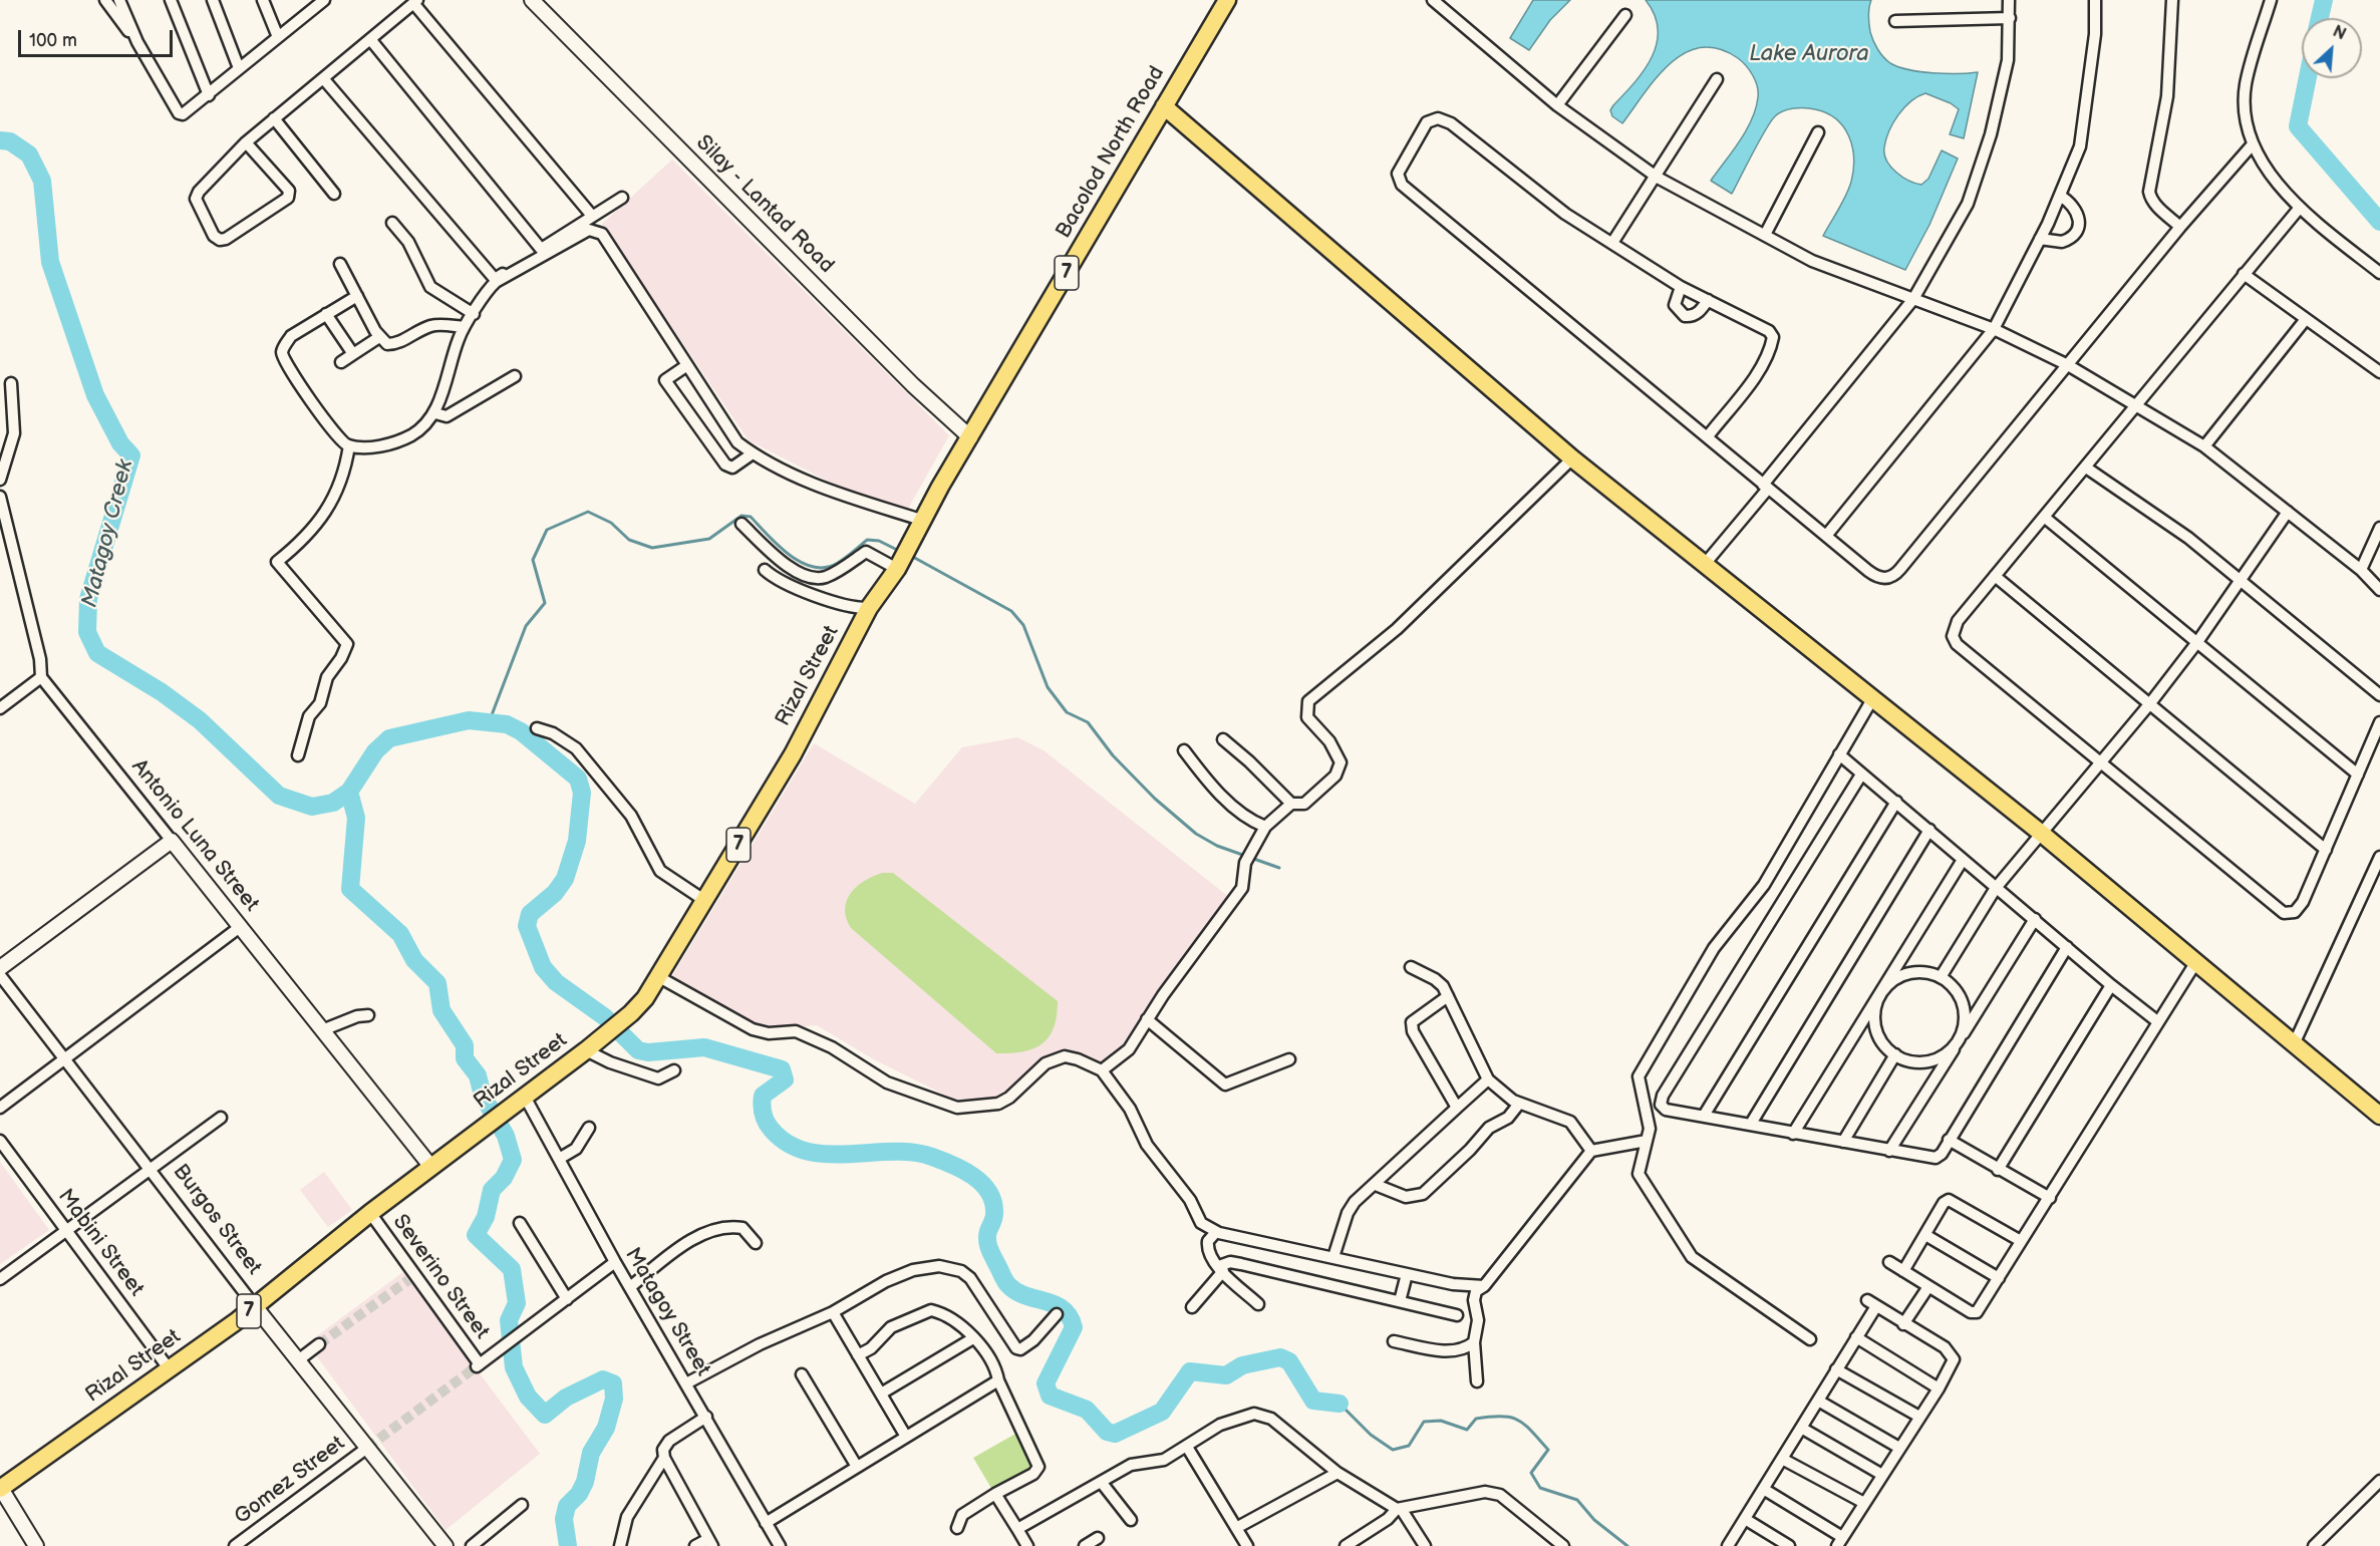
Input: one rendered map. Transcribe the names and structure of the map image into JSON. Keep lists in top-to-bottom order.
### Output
{
  "streets": {
    "main road": ["Bacolod North Road", "7", "Rizal Street"],
    "street": [
      "Silay - Lantad Road",
      "Antonio Luna Street",
      "Burgos Street",
      "Mabini Street",
      "Severino Street",
      "Matagoy Street",
      "Gomez Street"
    ]
  },
  "crossings": [
    ["Bacolod North Road", "Silay - Lantad Road"],
    ["Bacolod North Road", "Rizal Street"],
    ["Rizal Street", "Antonio Luna Street"],
    ["Rizal Street", "Burgos Street"],
    ["Rizal Street", "Mabini Street"],
    ["Rizal Street", "Severino Street"],
    ["Rizal Street", "Matagoy Street"],
    ["Burgos Street", "Gomez Street"]
  ],
  "water": ["Lake Aurora", "Matagoy Creek"],
  "scale_bar": "100 m",
  "north": "top right"
}
